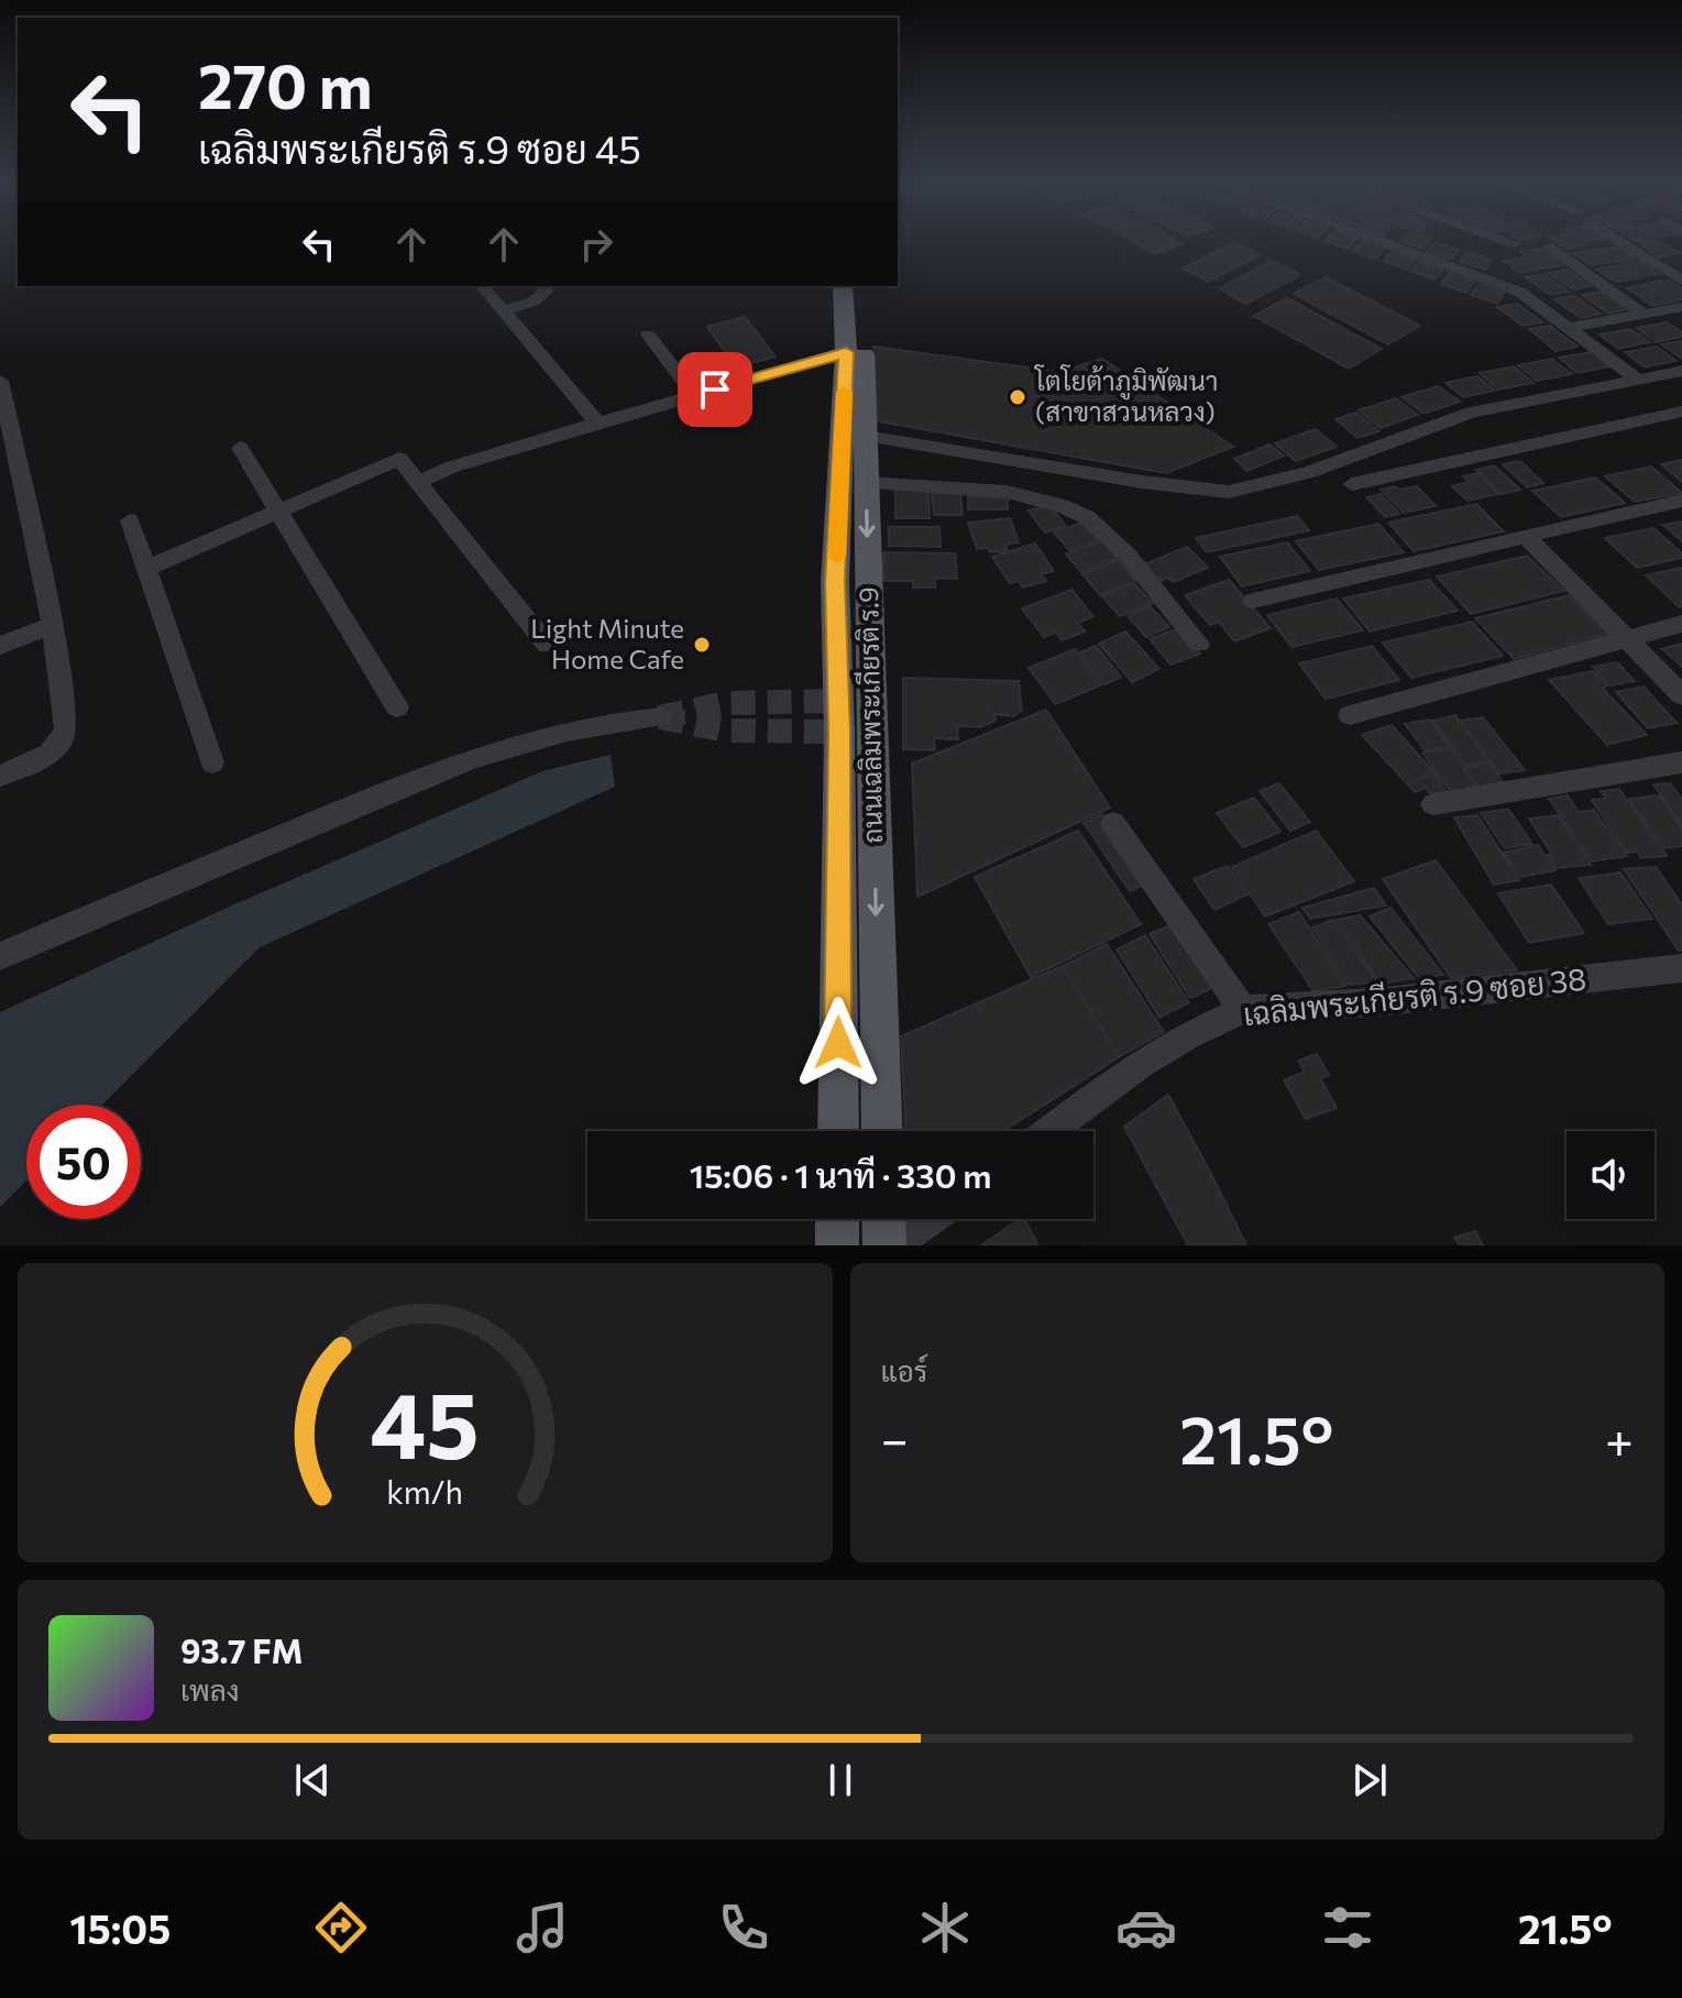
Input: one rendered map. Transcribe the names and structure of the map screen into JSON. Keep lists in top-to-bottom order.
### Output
{
  "streets": {
    "main road": ["ถนนเฉลิมพระเกียรติ ร.9"],
    "street": ["เฉลิมพระเกียรติ ร.9 ซอย 38"]
  },
  "places": ["โตโยต้าภูมิพัฒนา (สาขาสวนหลวง)", "Light Minute Home Cafe"],
  "page": {
    "turn": ["270 m", "เฉลิมพระเกียรติ ร.9 ซอย 45"],
    "limit": "50",
    "trip": "15:06 · 1 นาที · 330 m",
    "tile": "แอร์",
    "heat": ["−", "21.5°", "+"],
    "song": ["93.7 FM", "เพลง"],
    "tabs": ["15:05", "21.5°"],
    "gauge": ["45", "km/h"]
  }
}
